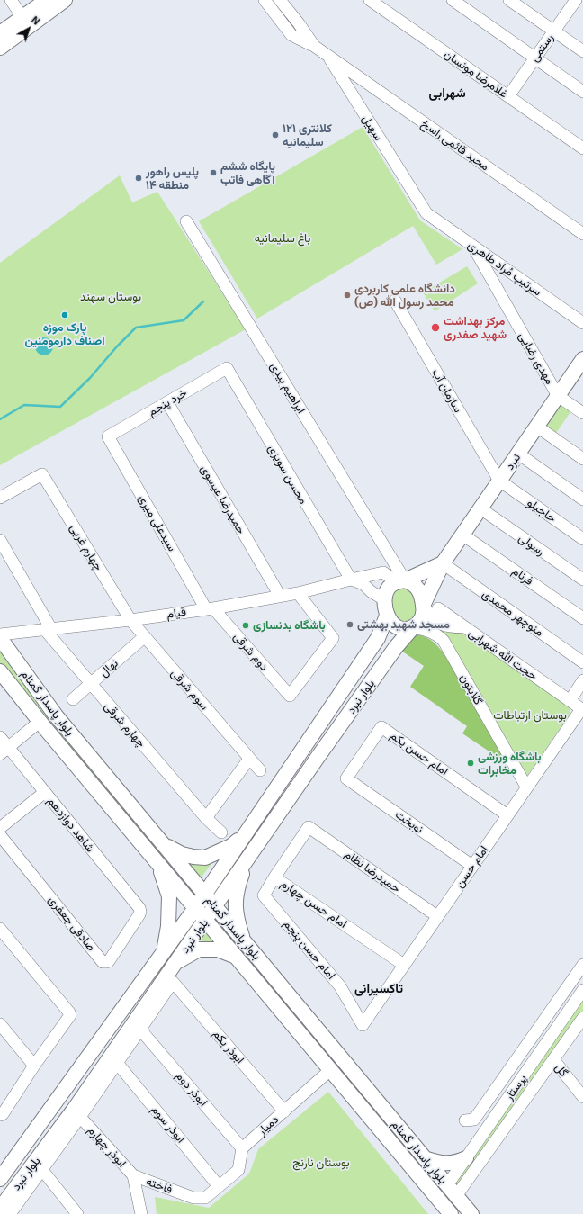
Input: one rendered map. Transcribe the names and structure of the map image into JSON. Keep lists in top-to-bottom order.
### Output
{
  "streets": {
    "main road": ["نبرد", "بلوار نبرد", "بلوار پاسدار گمنام"],
    "street": [
      "رستمی",
      "غلامرضا مونسان",
      "سهیل",
      "مجید قائمی راسخ",
      "سرتیپ مُراد طاهری",
      "مهدی رضایی",
      "ابراهیم بیدی",
      "سازمان آب",
      "خرد پنجم",
      "محسن سویزی",
      "حمیدرضا عیسوی",
      "حاجیلو",
      "سیدعلی میری",
      "رسولى",
      "چهارم غربی",
      "فرنام",
      "قیام",
      "منوچهر محمدی",
      "دوم شرقی",
      "حجت الله شهرابی",
      "نهال",
      "سوم شرقی",
      "گلابتون",
      "چهارم شرقی",
      "امام حسن یکم",
      "نوبخت",
      "شاهد دوازدهم",
      "امام حسن",
      "حمیدرضا نظام",
      "امام حسن چهارم",
      "صادقی جعفری",
      "امام حسن پنجم",
      "ابوذر یکم",
      "گل",
      "پرستار",
      "ابوذر دوم",
      "ابوذر سوم",
      "دمیار",
      "ابوذر چهارم",
      "فاخته"
    ]
  },
  "crossings": [
    ["رستمی", "غلامرضا مونسان"],
    ["سهیل", "مجید قائمی راسخ"],
    ["سهیل", "سرتیپ مُراد طاهری"],
    ["سرتیپ مُراد طاهری", "مهدی رضایی"],
    ["مهدی رضایی", "نبرد"],
    ["ابراهیم بیدی", "نبرد"],
    ["ابراهیم بیدی", "قیام"],
    ["ابراهیم بیدی", "حجت الله شهرابی"],
    ["ابراهیم بیدی", "گلابتون"],
    ["ابراهیم بیدی", "بلوار نبرد"],
    ["سازمان آب", "نبرد"],
    ["سازمان آب", "حاجیلو"],
    ["خرد پنجم", "محسن سویزی"],
    ["خرد پنجم", "حمیدرضا عیسوی"],
    ["خرد پنجم", "سیدعلی میری"],
    ["نبرد", "حاجیلو"],
    ["نبرد", "رسولى"],
    ["نبرد", "فرنام"],
    ["نبرد", "قیام"],
    ["نبرد", "منوچهر محمدی"],
    ["نبرد", "حجت الله شهرابی"],
    ["نبرد", "گلابتون"],
    ["نبرد", "بلوار نبرد"],
    ["محسن سویزی", "قیام"],
    ["حمیدرضا عیسوی", "قیام"],
    ["سیدعلی میری", "قیام"],
    ["سیدعلی میری", "دوم شرقی"],
    ["چهارم غربی", "قیام"],
    ["چهارم غربی", "سوم شرقی"],
    ["قیام", "دوم شرقی"],
    ["قیام", "حجت الله شهرابی"],
    ["قیام", "سوم شرقی"],
    ["قیام", "گلابتون"],
    ["قیام", "بلوار نبرد"],
    ["قیام", "چهارم شرقی"],
    ["حجت الله شهرابی", "گلابتون"],
    ["حجت الله شهرابی", "بلوار نبرد"],
    ["حجت الله شهرابی", "امام حسن"],
    ["نهال", "سوم شرقی"],
    ["نهال", "چهارم شرقی"],
    ["گلابتون", "بلوار نبرد"],
    ["گلابتون", "امام حسن"],
    ["بلوار نبرد", "بلوار پاسدار گمنام"],
    ["بلوار پاسدار گمنام", "پرستار"],
    ["بلوار پاسدار گمنام", "دمیار"],
    ["امام حسن یکم", "نوبخت"],
    ["امام حسن یکم", "امام حسن"],
    ["نوبخت", "امام حسن"],
    ["شاهد دوازدهم", "صادقی جعفری"],
    ["امام حسن", "حمیدرضا نظام"],
    ["امام حسن", "امام حسن چهارم"],
    ["امام حسن", "امام حسن پنجم"],
    ["حمیدرضا نظام", "امام حسن چهارم"],
    ["امام حسن چهارم", "امام حسن پنجم"],
    ["ابوذر یکم", "ابوذر دوم"],
    ["ابوذر یکم", "دمیار"],
    ["گل", "پرستار"],
    ["ابوذر دوم", "دمیار"],
    ["ابوذر سوم", "فاخته"],
    ["ابوذر چهارم", "فاخته"]
  ],
  "districts": ["شهرابی", "تاکسیرانی"],
  "parks": [
    "باغ سلیمانیه",
    "بوستان سهند",
    "بوستان ارتباطات",
    "بوستان نارنج"
  ],
  "places": [
    "كلانتری ١٢١ سلیمانیه",
    "پایگاه ششم آگاهی فاتب",
    "پلیس راهور منطقه ۱۴",
    "دانشگاه علمی کاربردی محمد رسول الله (ص)",
    "پارک موزه اصناف دارمومنین",
    "مرکز بهداشت شهید صفدری",
    "مسجد شهید بهشتی",
    "باشگاه بدنسازی",
    "باشگاه ورزشی مخابرات"
  ],
  "north": "top right"
}
